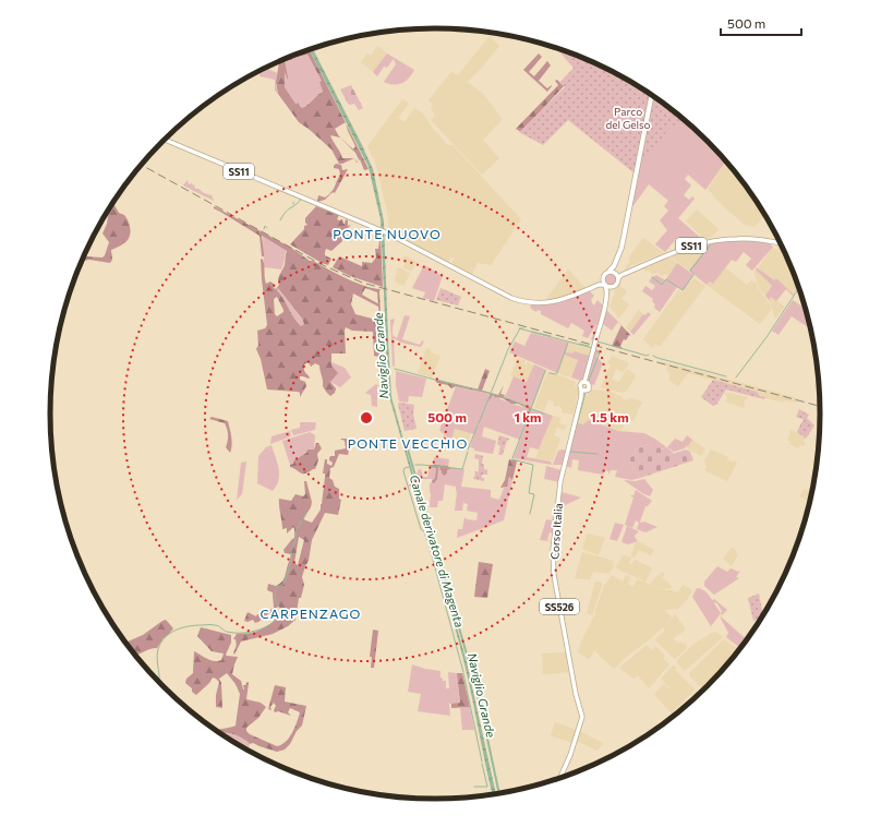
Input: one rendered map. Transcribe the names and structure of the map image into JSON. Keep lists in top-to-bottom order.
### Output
{
  "streets": {
    "main road": ["SS11", "Corso Italia", "SS526"]
  },
  "crossings": [
    ["SS11", "SS526"],
    ["Corso Italia", "SS526"]
  ],
  "districts": ["PONTE NUOVO", "PONTE VECCHIO", "CARPENZAGO"],
  "water": ["Naviglio Grande", "Canale derivatore di Magenta"],
  "parks": ["Parco del Gelso"],
  "scale_bar": "500 m",
  "rings": ["500 m", "1 km", "1.5 km"]
}
